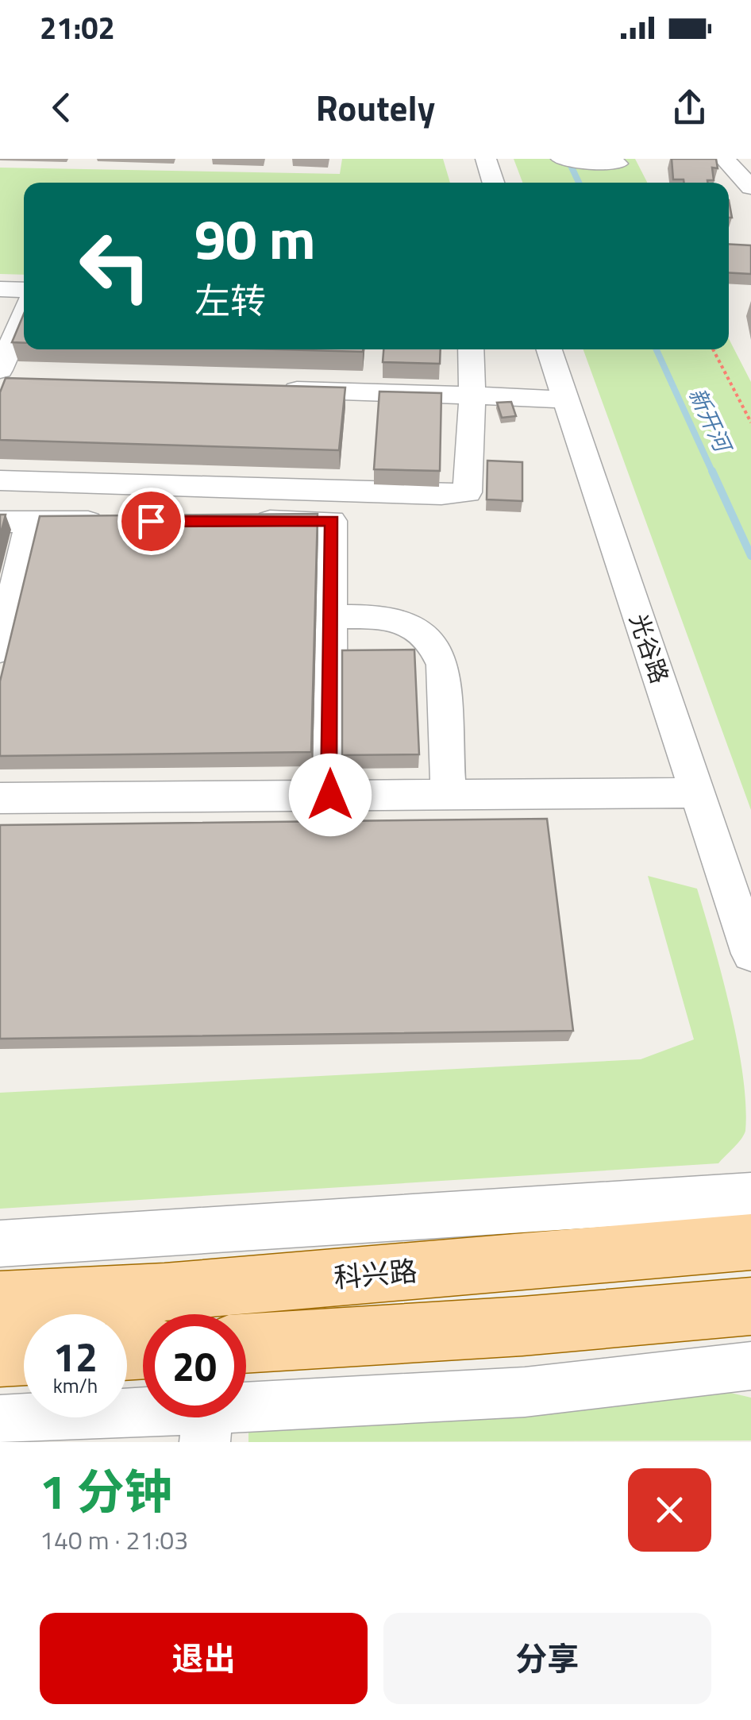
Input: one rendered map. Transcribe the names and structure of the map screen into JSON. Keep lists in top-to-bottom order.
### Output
{
  "streets": {
    "main road": ["科兴路"],
    "street": ["光谷路"]
  },
  "water": ["新开河"],
  "page": {
    "status": "21:02",
    "header": "Routely",
    "turn": ["90 m", "左转"],
    "speed": "12 km/h",
    "limit": "20",
    "heading": ["1 分钟", "140 m · 21:03"],
    "buttons": ["退出", "分享"]
  }
}
